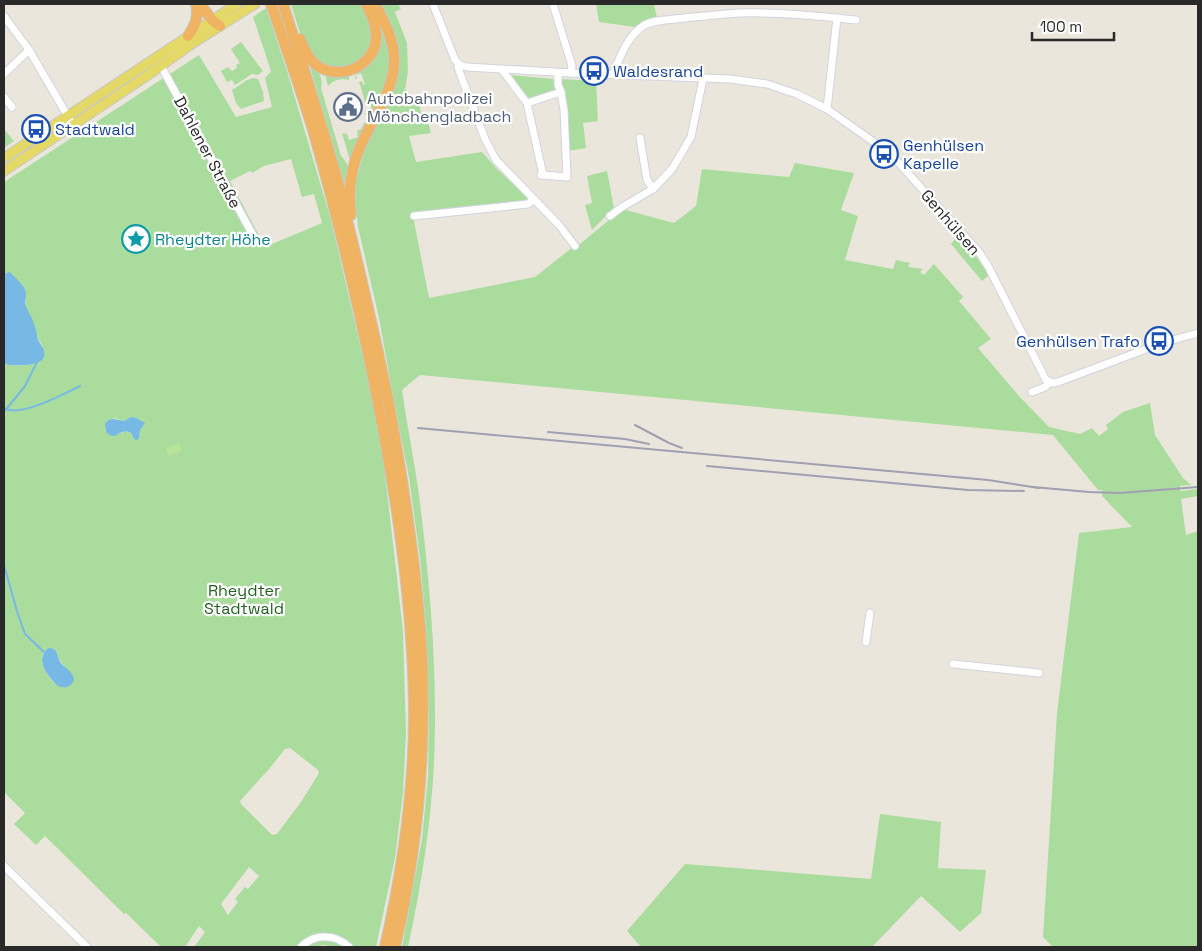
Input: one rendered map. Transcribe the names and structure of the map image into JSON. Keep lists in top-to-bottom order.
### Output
{
  "streets": {
    "street": ["Dahlener Straße", "Genhülsen"]
  },
  "parks": ["Rheydter Stadtwald"],
  "places": {
    "bus stop": [
      "Waldesrand",
      "Stadtwald",
      "Genhülsen Kapelle",
      "Genhülsen Trafo"
    ],
    "public building": ["Autobahnpolizei Mönchengladbach"],
    "place": ["Rheydter Höhe"]
  },
  "scale_bar": "100 m"
}
